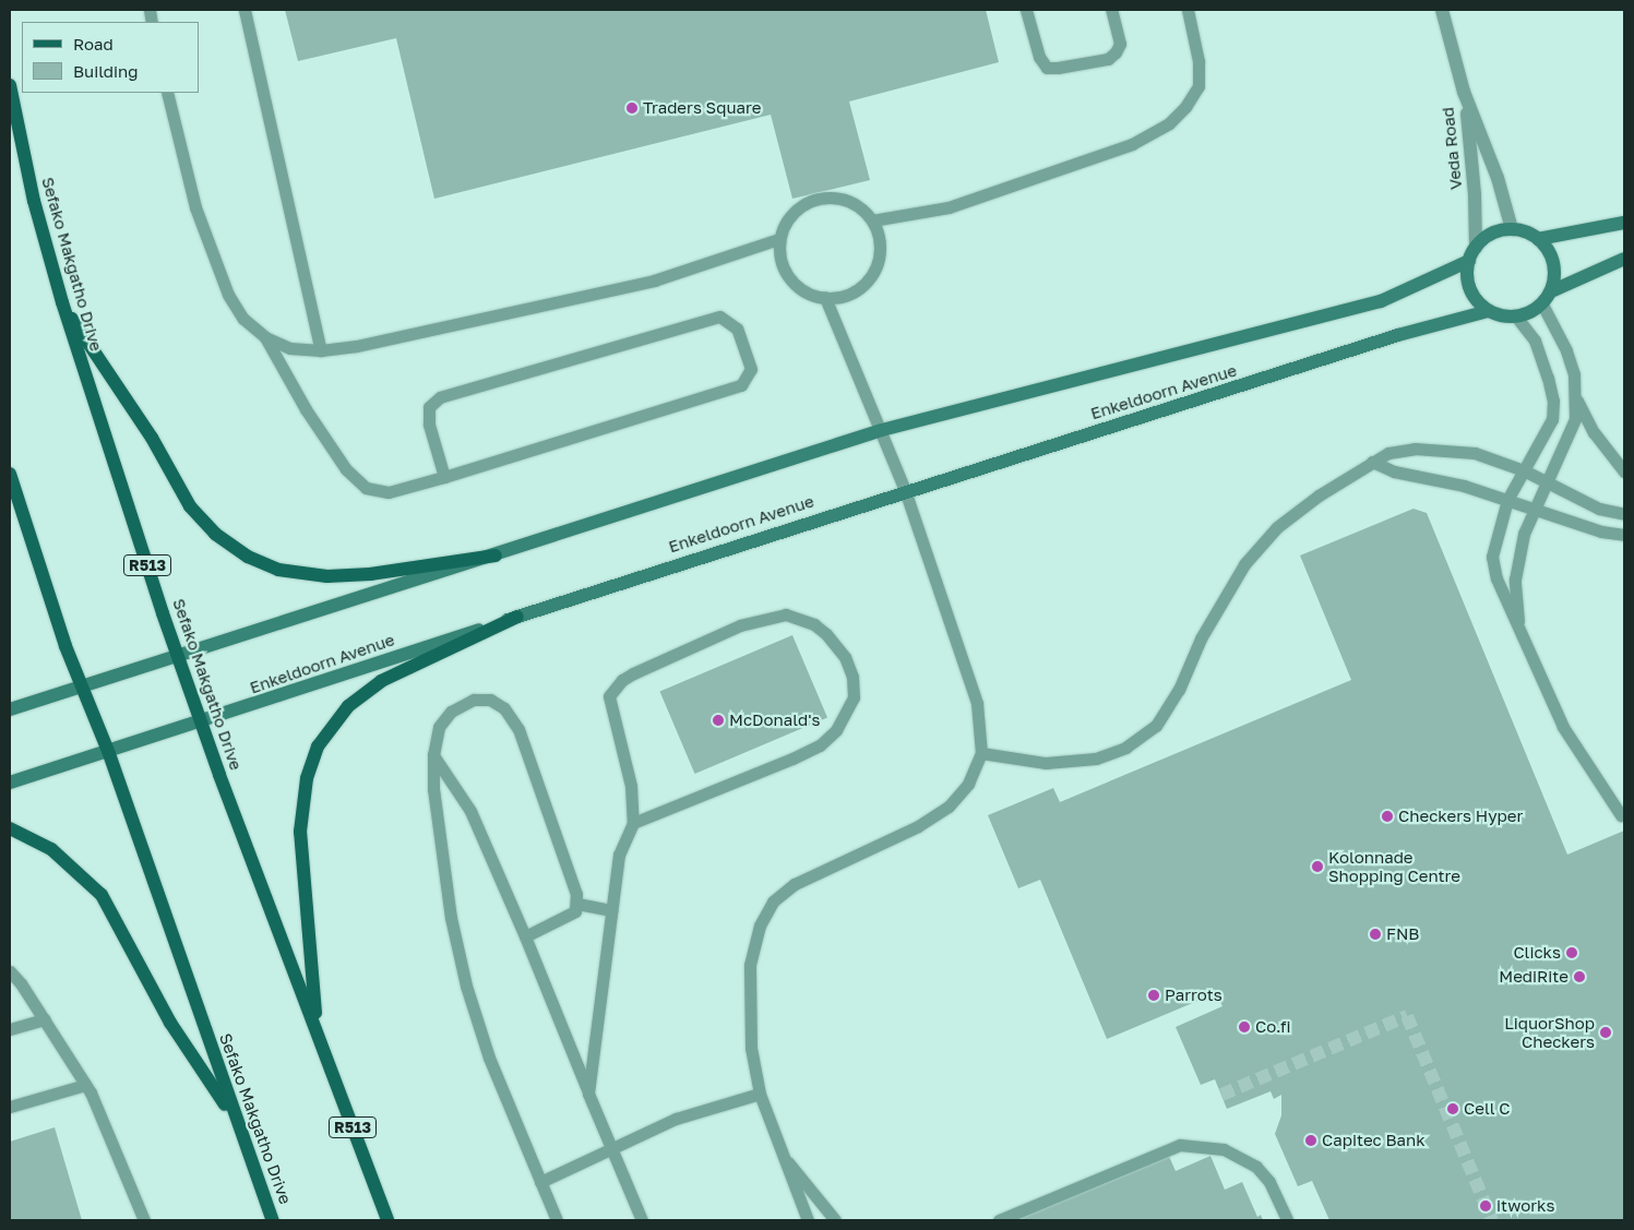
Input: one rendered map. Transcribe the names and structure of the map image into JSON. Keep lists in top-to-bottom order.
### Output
{
  "streets": {
    "main road": ["Sefako Makgatho Drive", "R513"],
    "street": ["Veda Road", "Enkeldoorn Avenue"]
  },
  "crossings": [
    ["Veda Road", "Enkeldoorn Avenue"],
    ["Sefako Makgatho Drive", "Enkeldoorn Avenue"]
  ],
  "places": [
    "Traders Square",
    "McDonald's",
    "Checkers Hyper",
    "Kolonnade Shopping Centre",
    "FNB",
    "Clicks",
    "MediRite",
    "Parrots",
    "Co.fi",
    "LiquorShop Checkers",
    "Cell C",
    "Capitec Bank",
    "itworks"
  ],
  "legend": ["Road", "Building"]
}
